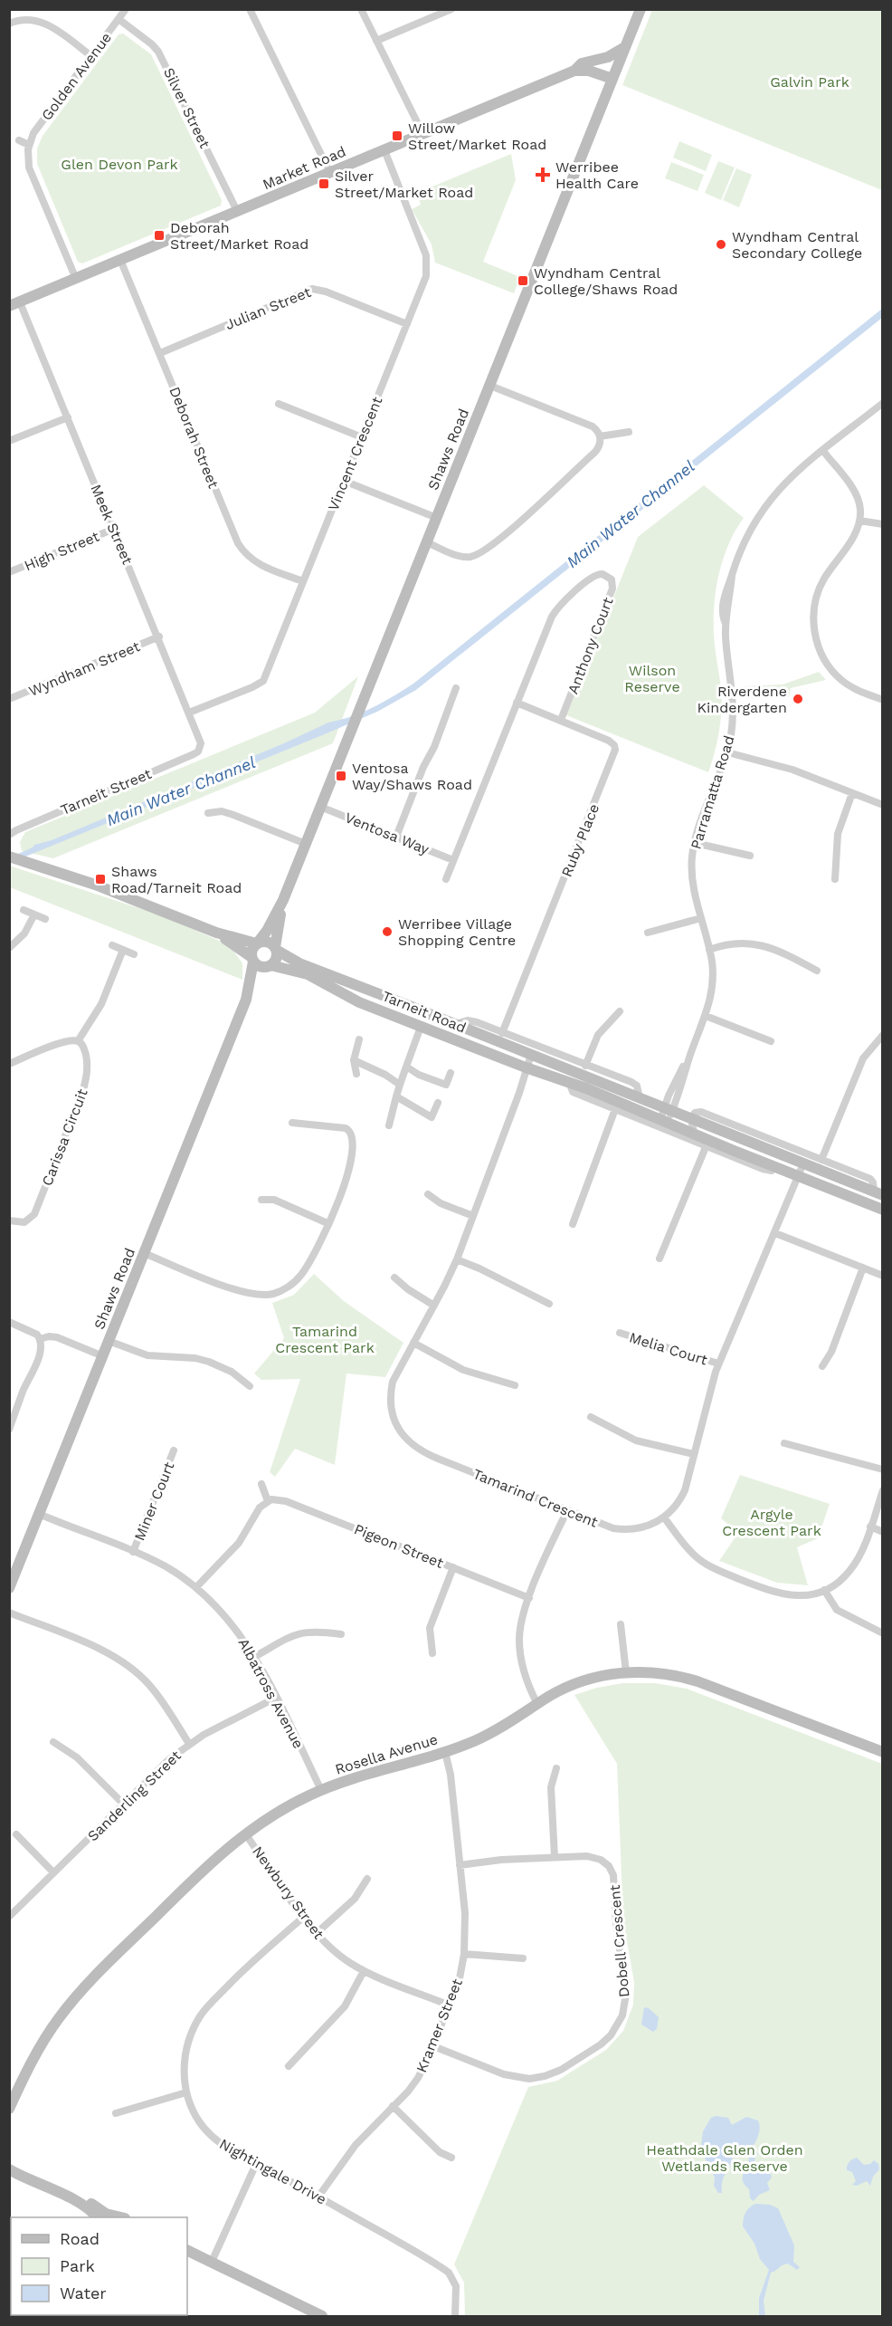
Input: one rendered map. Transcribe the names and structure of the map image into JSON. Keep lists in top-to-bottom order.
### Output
{
  "streets": {
    "street": [
      "Golden Avenue",
      "Silver Street",
      "Market Road",
      "Julian Street",
      "Deborah Street",
      "Shaws Road",
      "Vincent Crescent",
      "Meek Street",
      "High Street",
      "Anthony Court",
      "Wyndham Street",
      "Tarneit Street",
      "Parramatta Road",
      "Ventosa Way",
      "Ruby Place",
      "Tarneit Road",
      "Carissa Circuit",
      "Melia Court",
      "Tamarind Crescent",
      "Miner Court",
      "Pigeon Street",
      "Albatross Avenue",
      "Rosella Avenue",
      "Sanderling Street",
      "Newbury Street",
      "Dobell Crescent",
      "Kramer Street",
      "Nightingale Drive"
    ]
  },
  "crossings": [
    ["Golden Avenue", "Silver Street"],
    ["Silver Street", "Market Road"],
    ["Market Road", "Deborah Street"],
    ["Market Road", "Shaws Road"],
    ["Market Road", "Vincent Crescent"],
    ["Market Road", "Meek Street"],
    ["Julian Street", "Deborah Street"],
    ["Julian Street", "Vincent Crescent"],
    ["Deborah Street", "Vincent Crescent"],
    ["Shaws Road", "Ventosa Way"],
    ["Shaws Road", "Tarneit Road"],
    ["Shaws Road", "Albatross Avenue"],
    ["Vincent Crescent", "Meek Street"],
    ["Meek Street", "High Street"],
    ["Meek Street", "Wyndham Street"],
    ["Meek Street", "Tarneit Street"],
    ["Anthony Court", "Ruby Place"],
    ["Parramatta Road", "Tarneit Road"],
    ["Ruby Place", "Tarneit Road"],
    ["Tarneit Road", "Tamarind Crescent"],
    ["Melia Court", "Tamarind Crescent"],
    ["Miner Court", "Albatross Avenue"],
    ["Albatross Avenue", "Rosella Avenue"],
    ["Albatross Avenue", "Sanderling Street"],
    ["Rosella Avenue", "Newbury Street"],
    ["Rosella Avenue", "Kramer Street"],
    ["Newbury Street", "Kramer Street"],
    ["Newbury Street", "Nightingale Drive"],
    ["Dobell Crescent", "Kramer Street"],
    ["Kramer Street", "Nightingale Drive"]
  ],
  "water": ["Main Water Channel"],
  "parks": [
    "Galvin Park",
    "Glen Devon Park",
    "Wilson Reserve",
    "Tamarind Crescent Park",
    "Argyle Crescent Park",
    "Heathdale Glen Orden Wetlands Reserve"
  ],
  "places": {
    "transit": [
      "Willow Street/Market Road",
      "Silver Street/Market Road",
      "Deborah Street/Market Road",
      "Wyndham Central College/Shaws Road",
      "Ventosa Way/Shaws Road",
      "Shaws Road/Tarneit Road"
    ],
    "health": ["Werribee Health Care"],
    "other": ["Wyndham Central Secondary College", "Riverdene Kindergarten", "Werribee Village Shopping Centre"]
  },
  "legend": ["Road", "Park", "Water"]
}
